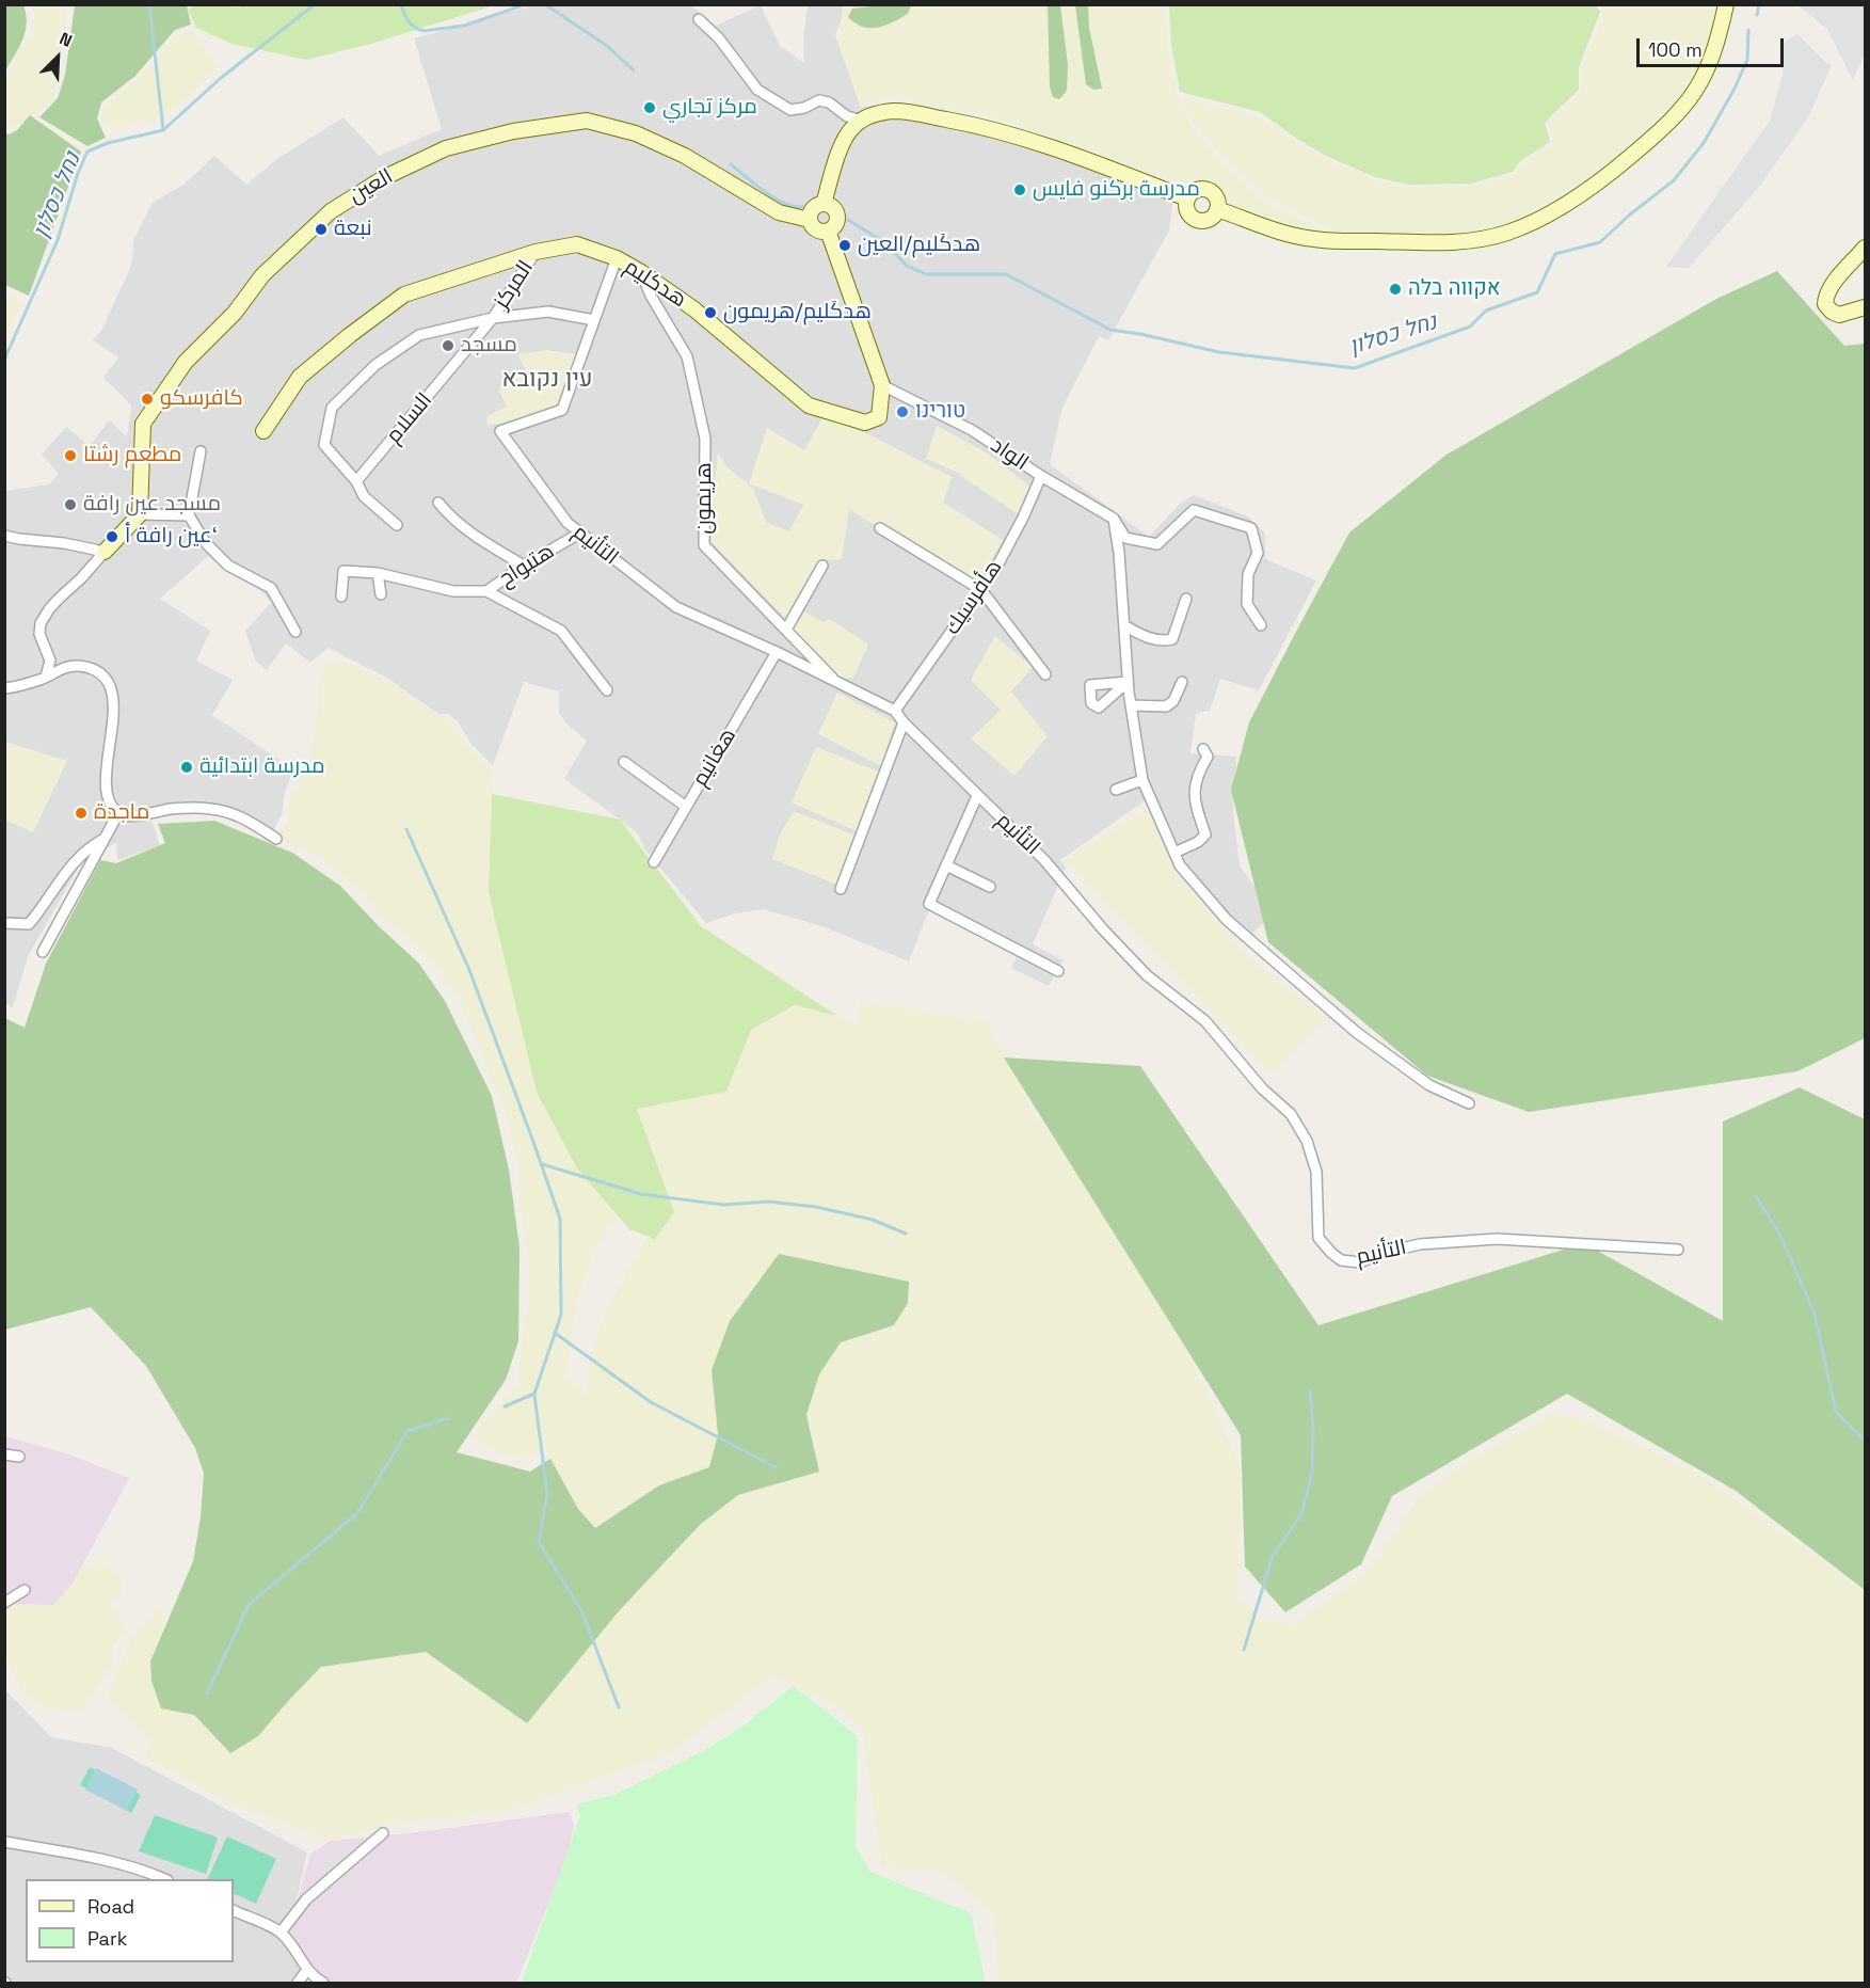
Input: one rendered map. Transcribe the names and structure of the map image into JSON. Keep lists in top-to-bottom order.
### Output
{
  "streets": {
    "street": [
      "العين",
      "هدكليم",
      "المركز",
      "السلام",
      "الواد",
      "هريمون",
      "التأنيم",
      "هتبواح",
      "هأفرسيك",
      "هغانيم"
    ]
  },
  "crossings": [
    ["العين", "هدكليم"],
    ["هدكليم", "المركز"],
    ["هدكليم", "الواد"],
    ["هدكليم", "هريمون"],
    ["هدكليم", "التأنيم"],
    ["المركز", "السلام"],
    ["الواد", "هأفرسيك"],
    ["هريمون", "التأنيم"],
    ["التأنيم", "هتبواح"],
    ["التأنيم", "هأفرسيك"],
    ["التأنيم", "هغانيم"]
  ],
  "districts": ["עין נקובא"],
  "water": ["נחל כסלון"],
  "places": [
    "مركز تجاري",
    "مدرسة بركنو فايس",
    "نبعة",
    "هدكَليم/العين",
    "אקווה בלה",
    "هدكَليم/هريمون",
    "مسجد",
    "كافرسكو",
    "טורינו",
    "مطعم رشتا",
    "مسجد عين رافة",
    "عين رافة أ‘",
    "مدرسة ابتدائية",
    "ماجدة"
  ],
  "legend": ["Road", "Park"],
  "scale_bar": "100 m",
  "north": "top right"
}
